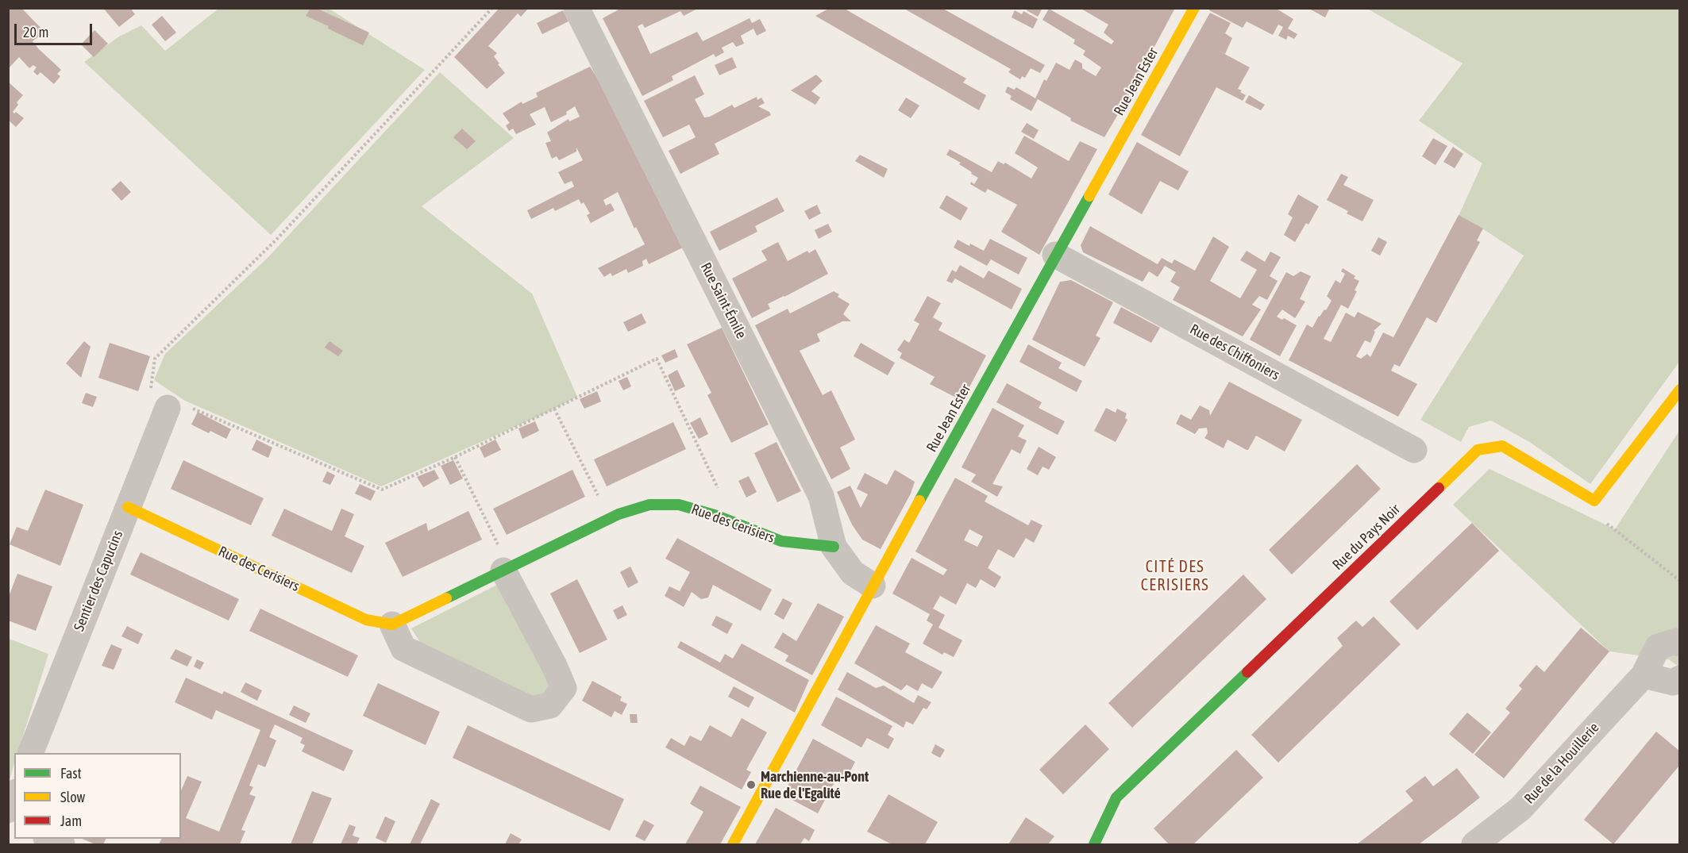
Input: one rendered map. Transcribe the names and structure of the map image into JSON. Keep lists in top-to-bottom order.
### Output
{
  "streets": {
    "street": [
      "Rue Jean Ester",
      "Rue Saint-Émile",
      "Rue des Chiffoniers",
      "Rue des Cerisiers",
      "Rue du Pays Noir",
      "Sentier des Capucins",
      "Rue de la Houillerie"
    ]
  },
  "crossings": [
    ["Rue Jean Ester", "Rue Saint-Émile"],
    ["Rue Jean Ester", "Rue des Chiffoniers"],
    ["Rue Saint-Émile", "Rue des Cerisiers"],
    ["Rue des Cerisiers", "Sentier des Capucins"]
  ],
  "districts": ["CITÉ DES CERISIERS"],
  "places": ["Marchienne-au-Pont Rue de l'Egalité"],
  "legend": ["Fast", "Slow", "Jam"],
  "scale_bar": "20 m"
}
